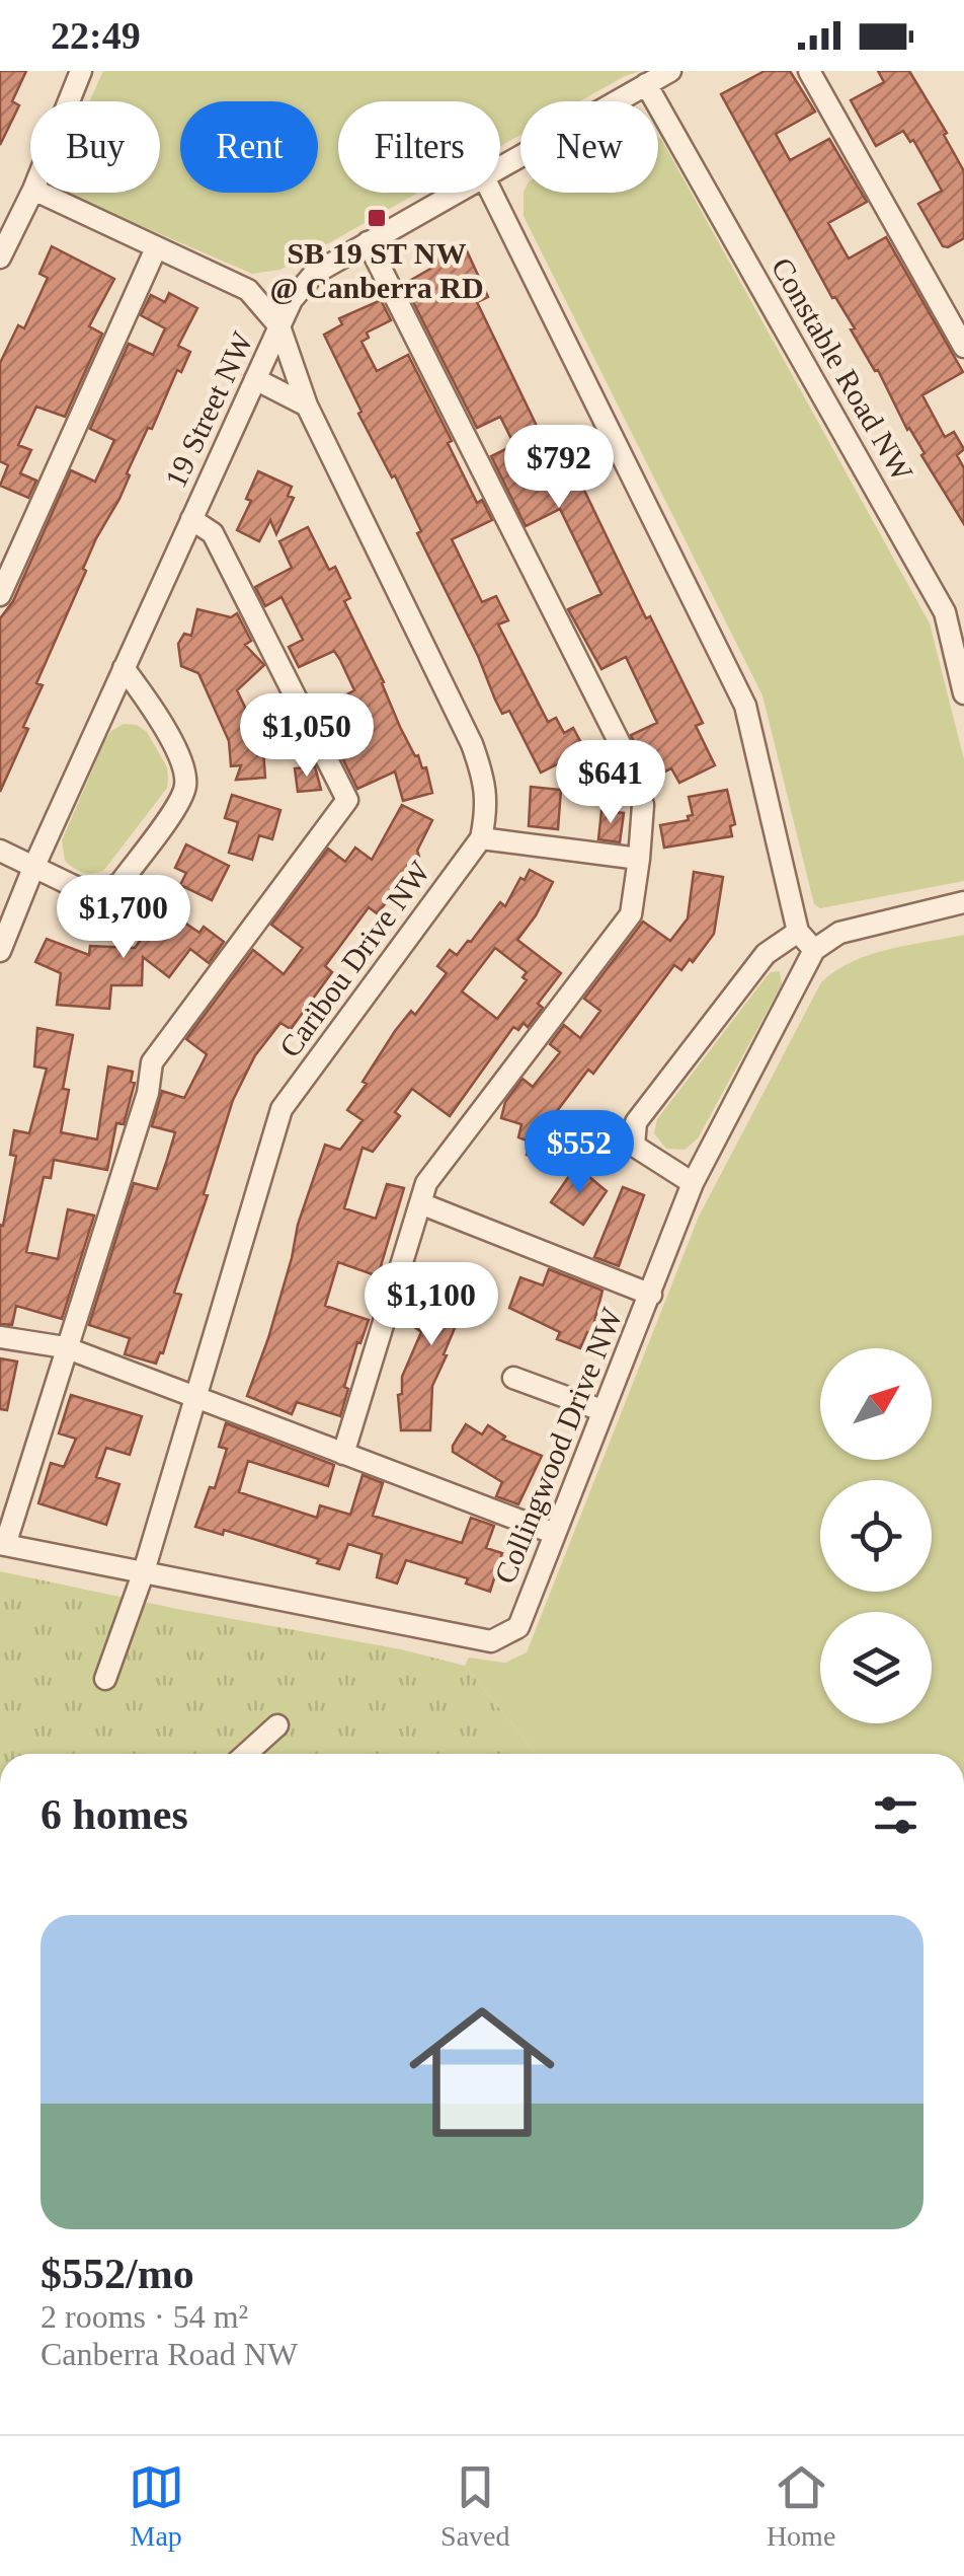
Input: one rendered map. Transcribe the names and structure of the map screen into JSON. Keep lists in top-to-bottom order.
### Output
{
  "streets": {
    "street": [
      "Constable Road NW",
      "19 Street NW",
      "Caribou Drive NW",
      "Collingwood Drive NW"
    ]
  },
  "crossings": [
    ["Constable Road NW", "19 Street NW"],
    ["Caribou Drive NW", "Collingwood Drive NW"]
  ],
  "places": {
    "transit": ["SB 19 ST NW @ Canberra RD"]
  },
  "north": "top right",
  "page": {
    "status": "22:49",
    "chip": [
      "Buy",
      "Rent",
      "Filters",
      "New"
    ],
    "price": [
      "$792",
      "$1,050",
      "$641",
      "$1,700",
      "$552",
      "$1,100"
    ],
    "heading": "6 homes",
    "list": [
      {
        "name": "$552/mo",
        "note": "2 rooms · 54 m² · Canberra Road NW"
      }
    ],
    "tabs": ["Map", "Saved", "Home"]
  }
}
